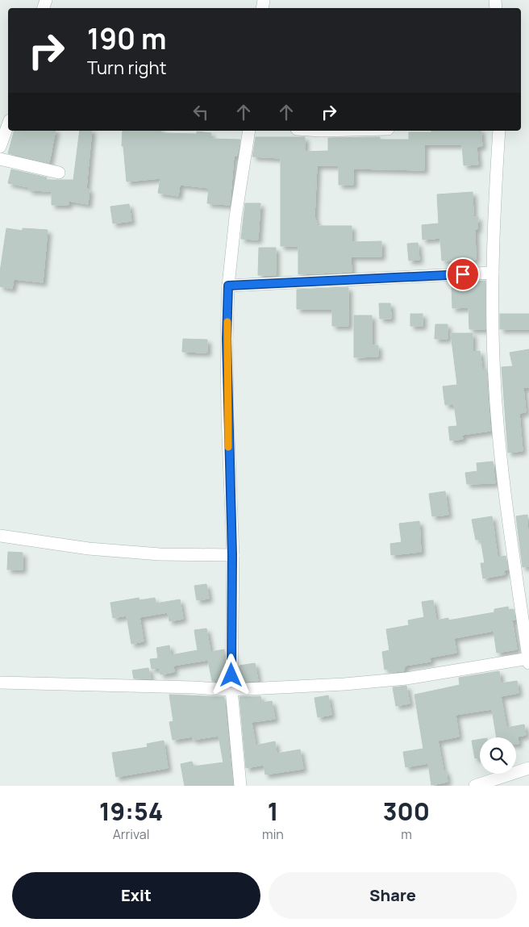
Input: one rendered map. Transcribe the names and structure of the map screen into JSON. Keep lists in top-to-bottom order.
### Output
{
  "page": {
    "turn": ["190 m", "Turn right"],
    "eta": [
      "19:54",
      "Arrival",
      "1",
      "min",
      "300",
      "m"
    ],
    "buttons": ["Exit", "Share"]
  }
}
